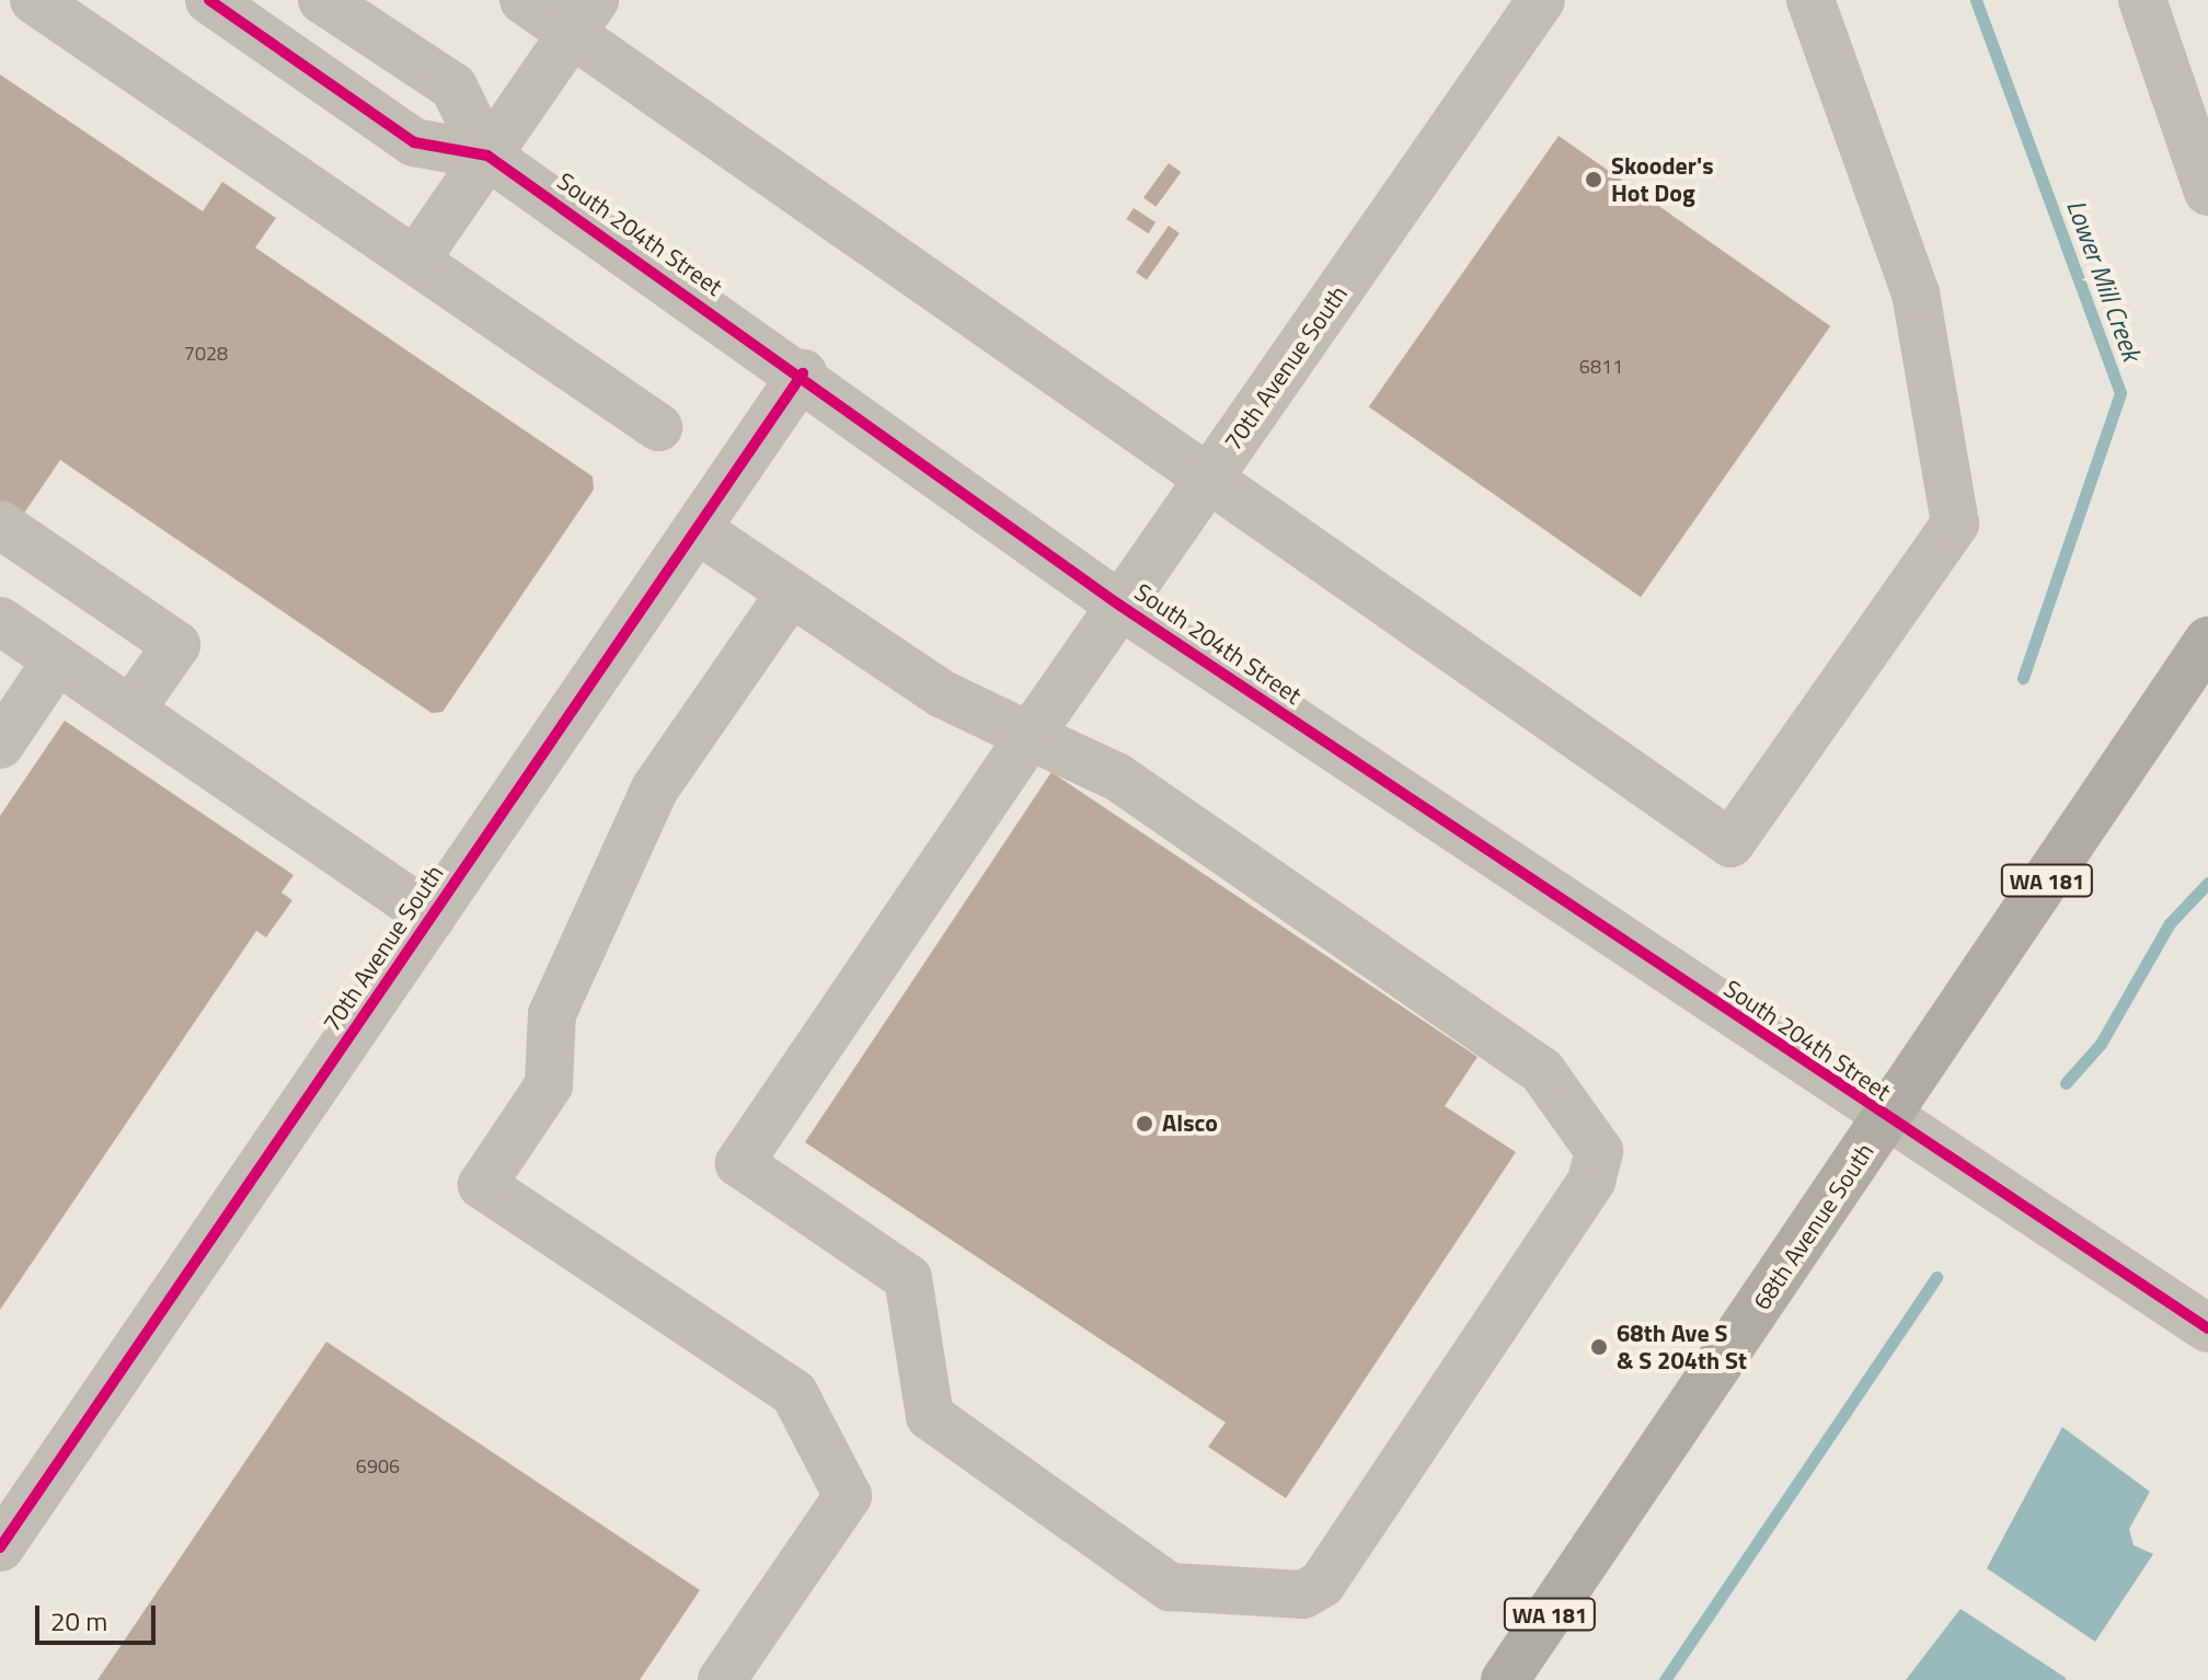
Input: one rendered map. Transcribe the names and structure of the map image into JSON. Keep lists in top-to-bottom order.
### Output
{
  "streets": {
    "main road": ["WA 181", "68th Avenue South"],
    "street": ["South 204th Street", "70th Avenue South"]
  },
  "crossings": [
    ["South 204th Street", "70th Avenue South"],
    ["South 204th Street", "68th Avenue South"]
  ],
  "water": ["Lower Mill Creek"],
  "places": ["Skooder's Hot Dog", "Alsco", "68th Ave S & S 204th St"],
  "house_numbers": ["7028", "6811", "6906"],
  "scale_bar": "20 m"
}
